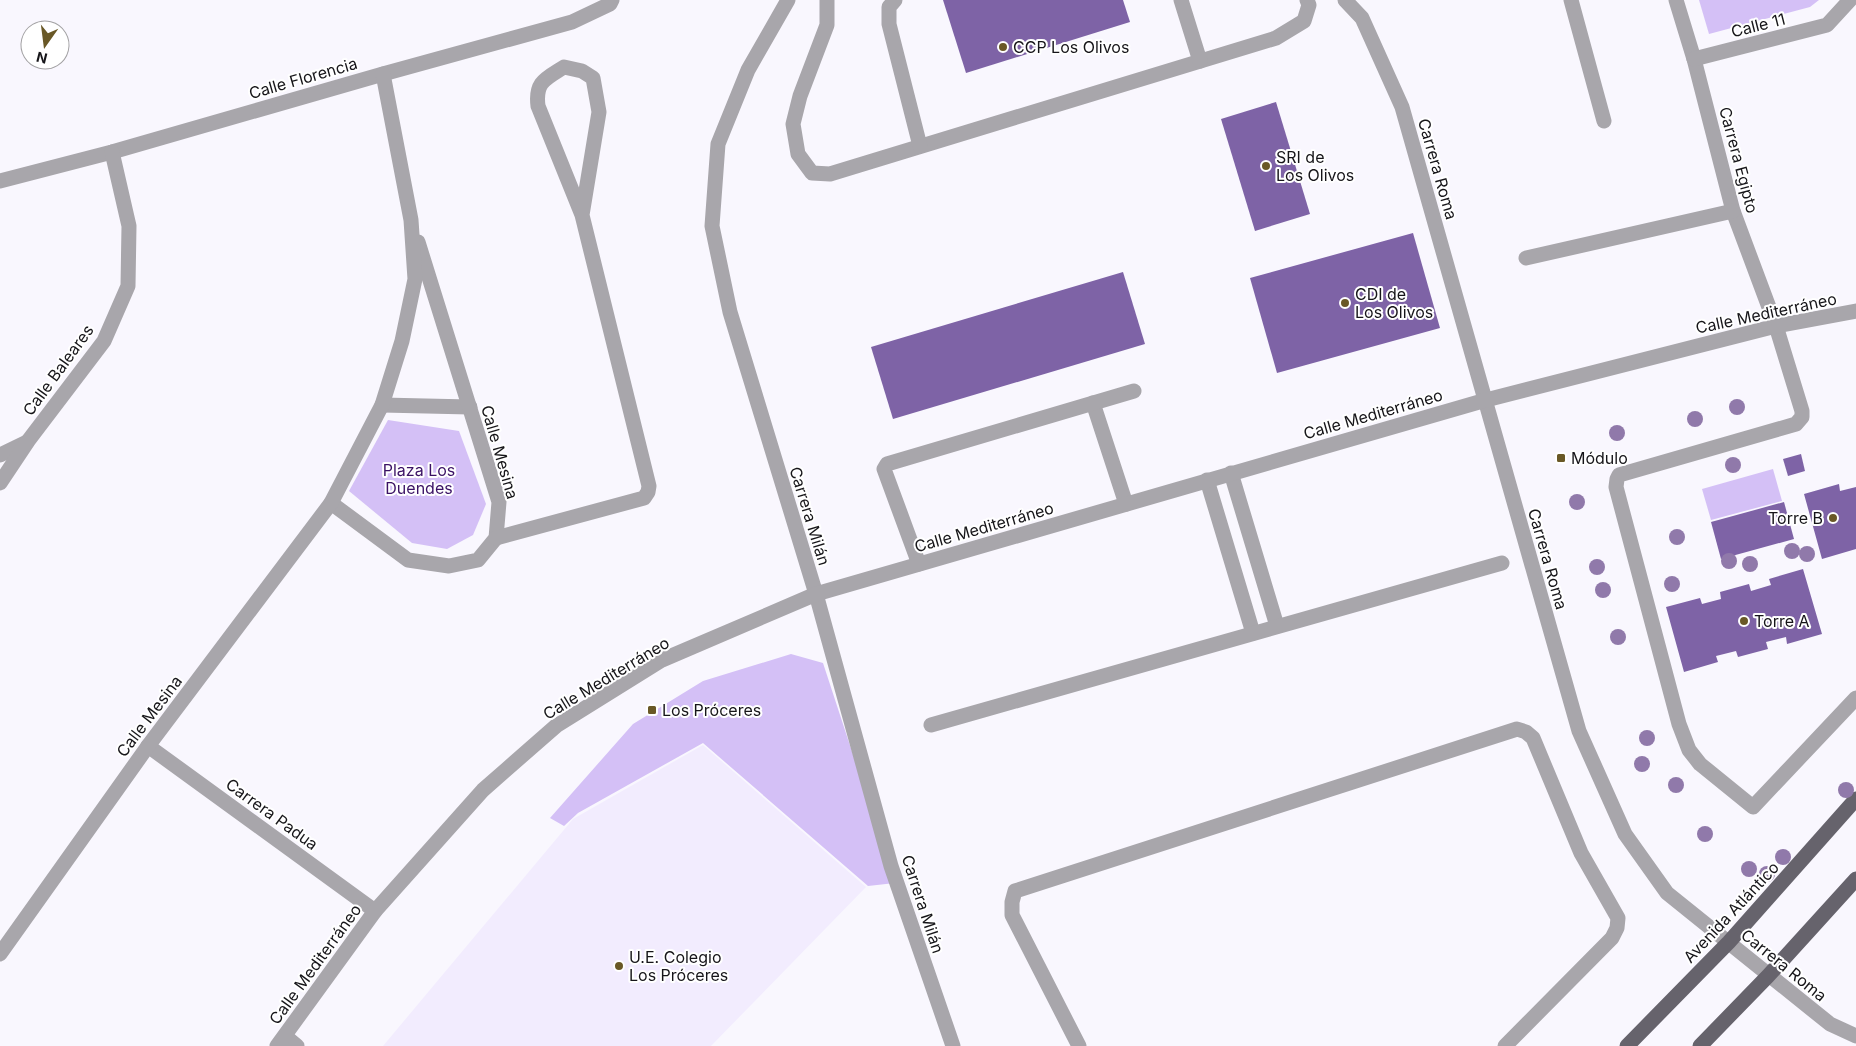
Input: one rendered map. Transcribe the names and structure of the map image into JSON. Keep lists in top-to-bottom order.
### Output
{
  "streets": {
    "main road": ["Avenida Atlántico"],
    "street": [
      "Calle 11",
      "Calle Florencia",
      "Carrera Egipto",
      "Carrera Roma",
      "Calle Mediterráneo",
      "Calle Baleares",
      "Calle Mesina",
      "Carrera Milán",
      "Carrera Padua"
    ]
  },
  "crossings": [
    ["Calle 11", "Carrera Egipto"],
    ["Calle Florencia", "Calle Baleares"],
    ["Calle Florencia", "Calle Mesina"],
    ["Carrera Egipto", "Calle Mediterráneo"],
    ["Carrera Roma", "Calle Mediterráneo"],
    ["Carrera Roma", "Avenida Atlántico"],
    ["Calle Mediterráneo", "Carrera Milán"],
    ["Calle Mediterráneo", "Carrera Padua"],
    ["Calle Mesina", "Carrera Padua"]
  ],
  "parks": ["Plaza Los Duendes"],
  "places": {
    "other": [
      "CCP Los Olivos",
      "SRI de Los Olivos",
      "CDI de Los Olivos",
      "Torre B",
      "Torre A",
      "U.E. Colegio Los Próceres"
    ],
    "transit": ["Módulo", "Los Próceres"]
  },
  "north": "bottom"
}
